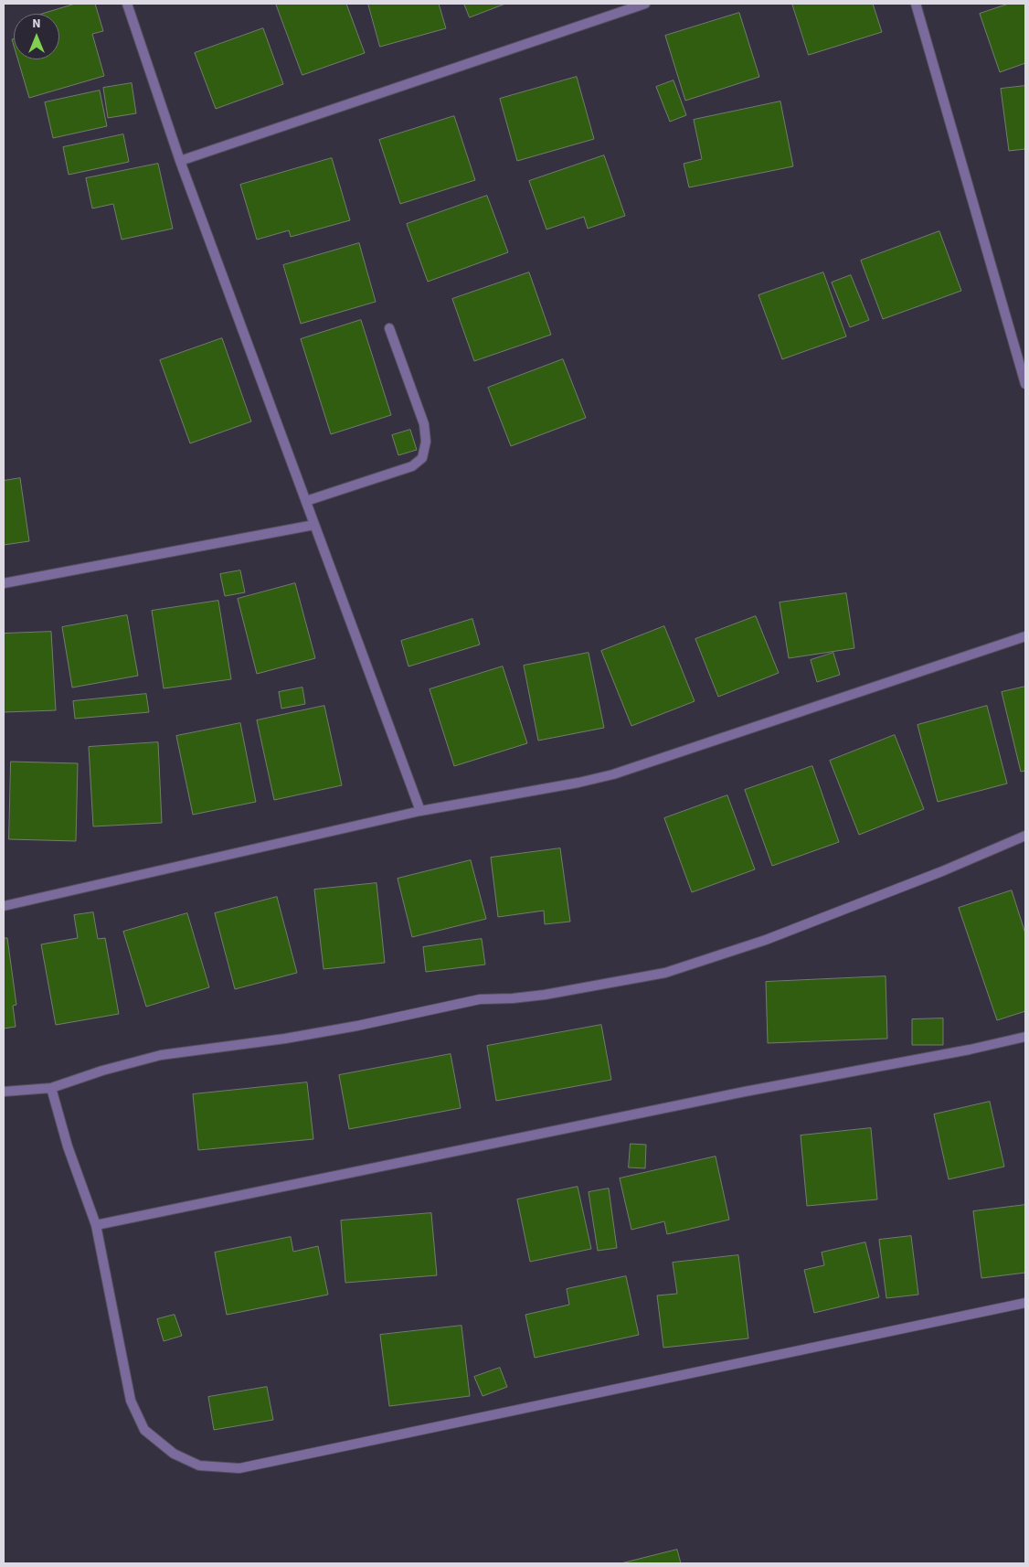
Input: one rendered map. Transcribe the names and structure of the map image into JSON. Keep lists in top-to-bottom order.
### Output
{
  "north": "top"
}
